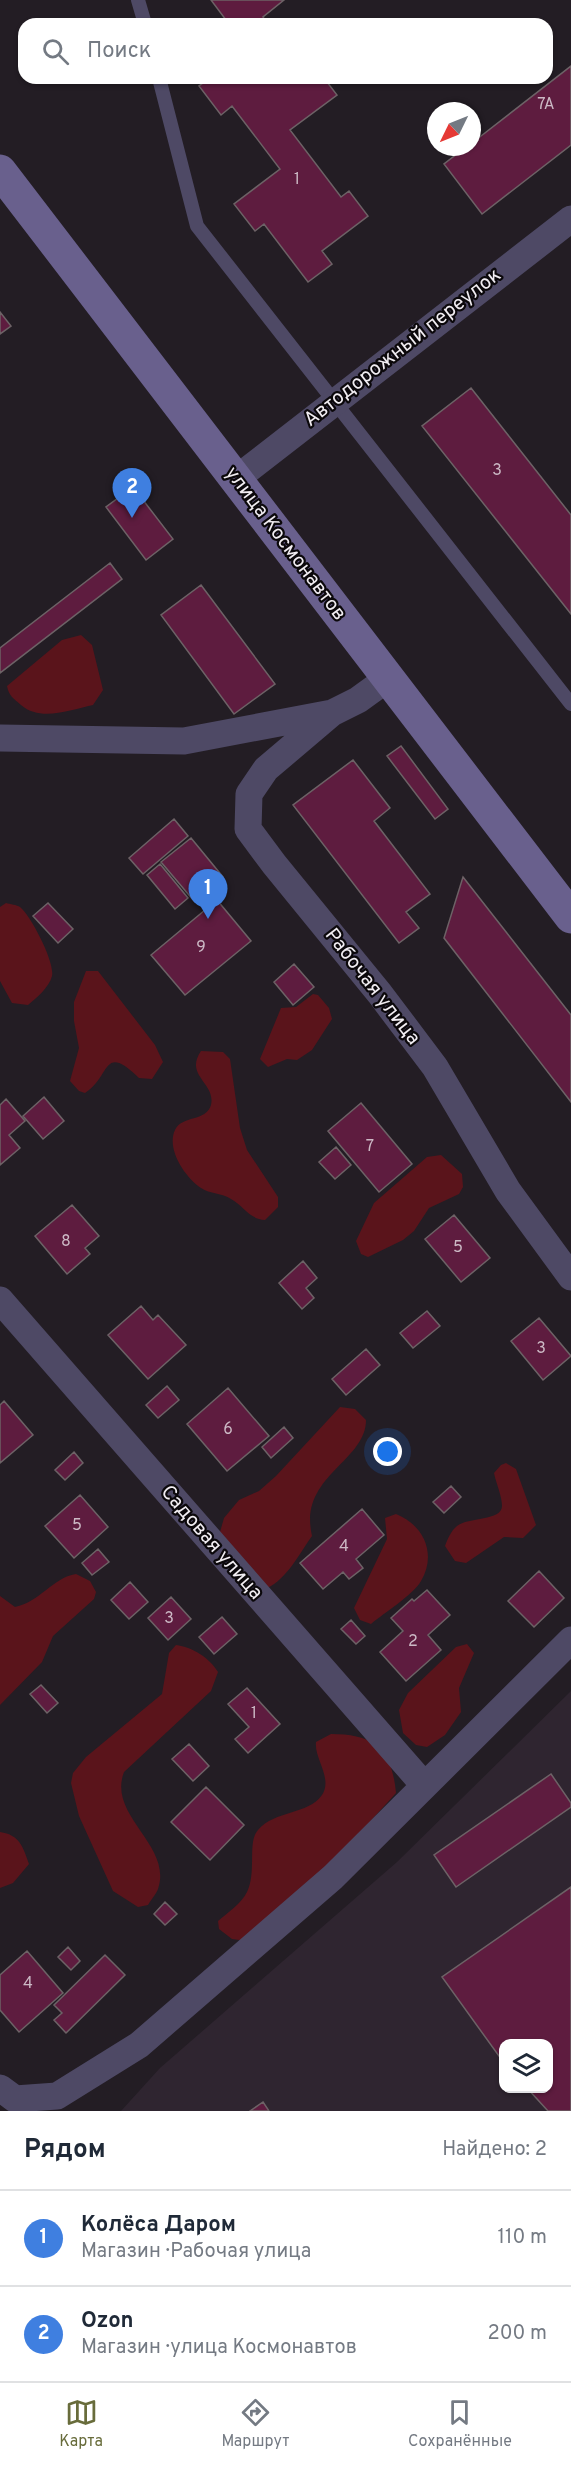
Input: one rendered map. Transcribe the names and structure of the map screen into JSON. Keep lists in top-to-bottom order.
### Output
{
  "streets": {
    "main road": ["улица Космонавтов"],
    "street": ["Автодорожный переулок", "Рабочая улица", "Садовая улица"]
  },
  "crossings": [
    ["Автодорожный переулок", "улица Космонавтов"]
  ],
  "house_numbers": [
    "7А",
    "1",
    "3",
    "9",
    "7",
    "8",
    "5",
    "3",
    "6",
    "5",
    "4",
    "3",
    "2",
    "1",
    "4"
  ],
  "north": "bottom left",
  "page": {
    "search": "Поиск",
    "pins": ["2", "1"],
    "heading": ["Рядом", "Найдено: 2"],
    "list": [
      {
        "mark": "1",
        "name": "Колёса Даром",
        "note": "Магазин · Рабочая улица",
        "value": "110 m"
      },
      {
        "mark": "2",
        "name": "Ozon",
        "note": "Магазин · улица Космонавтов",
        "value": "200 m"
      }
    ],
    "nav": ["Карта", "Маршрут", "Сохранённые"]
  }
}
